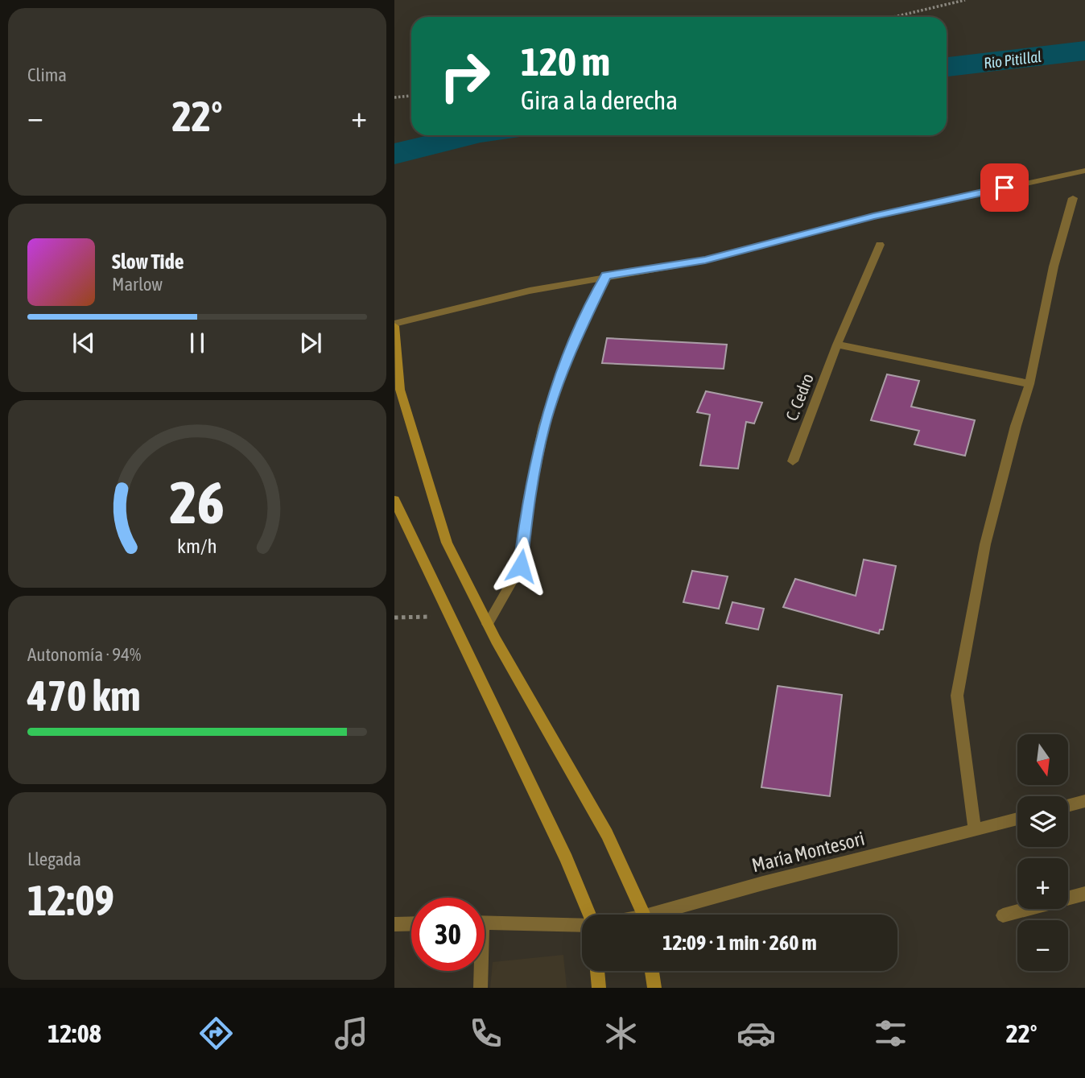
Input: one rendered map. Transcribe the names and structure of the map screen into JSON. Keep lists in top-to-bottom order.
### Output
{
  "streets": {
    "street": ["C. Cedro", "María Montesori"]
  },
  "water": ["Rio Pitillal"],
  "north": "bottom",
  "page": {
    "tile": [
      "Clima",
      ["Autonomía · 94%", "470 km"],
      ["Llegada", "12:09"]
    ],
    "turn": ["120 m", "Gira a la derecha"],
    "heat": ["−", "22°", "+"],
    "song": ["Slow Tide", "Marlow"],
    "map_buttons": ["+", "−"],
    "limit": "30",
    "trip": "12:09 · 1 min · 260 m",
    "tabs": ["12:08", "22°"],
    "gauge": ["26", "km/h"]
  }
}
